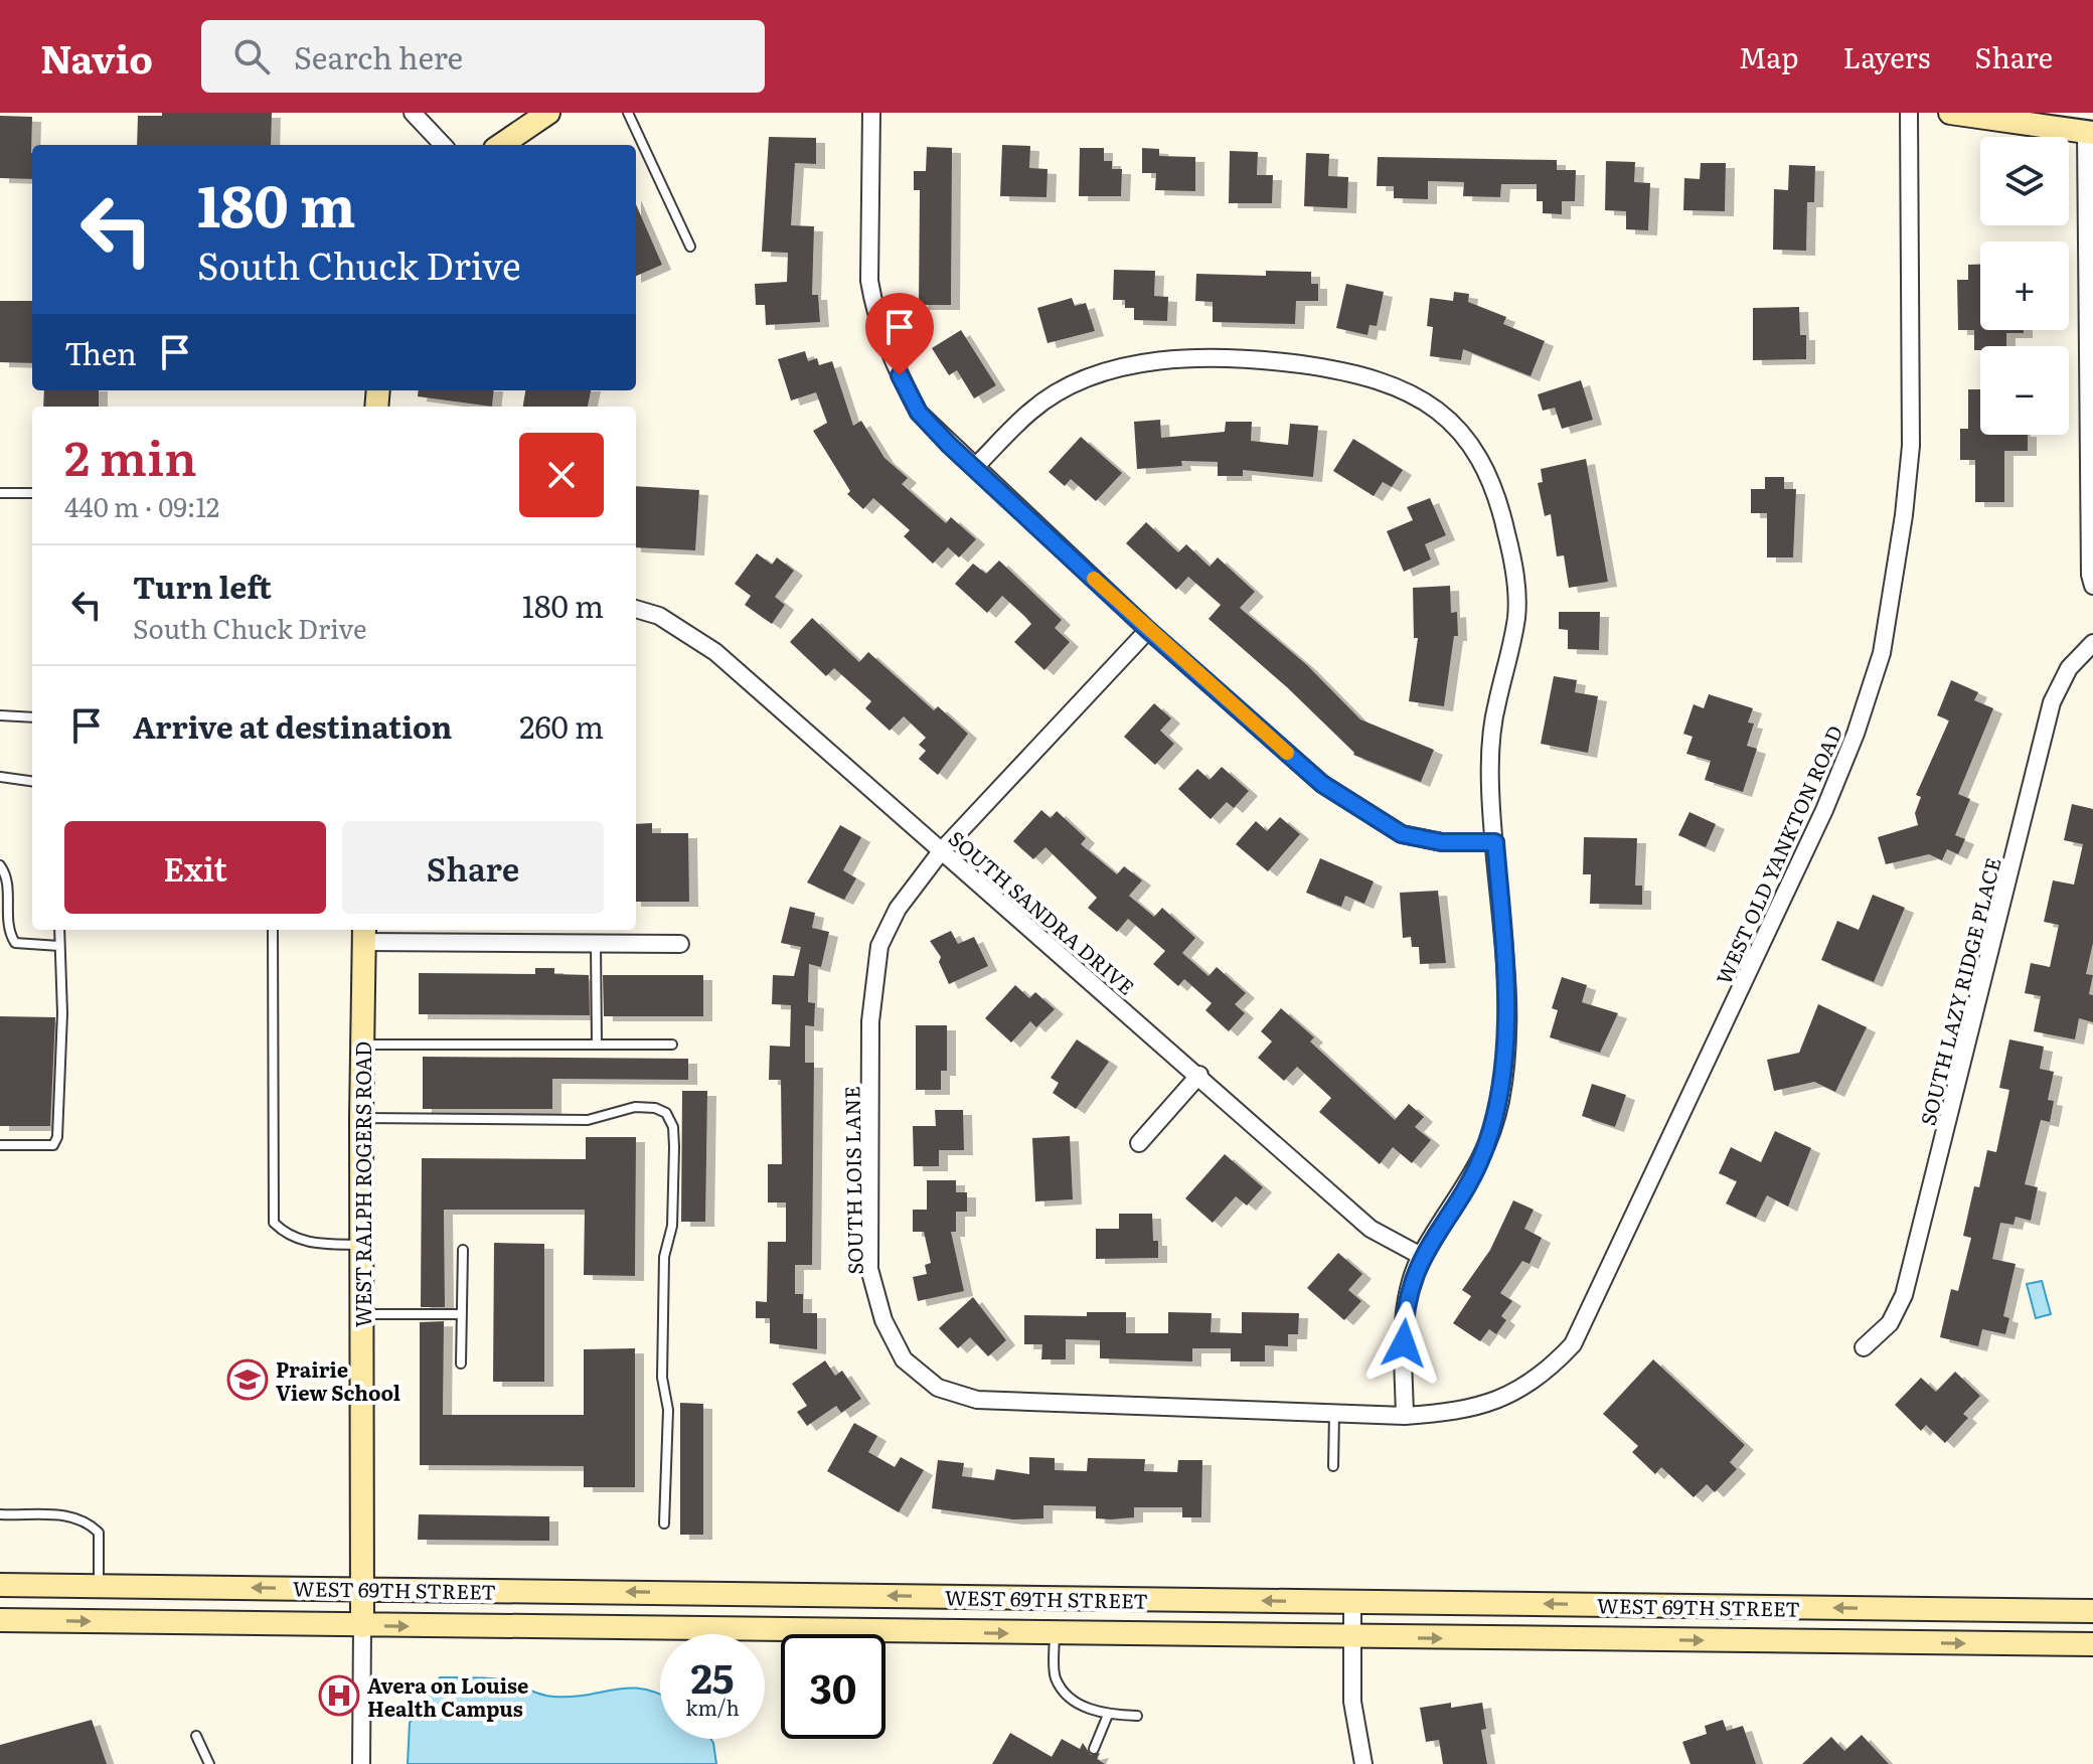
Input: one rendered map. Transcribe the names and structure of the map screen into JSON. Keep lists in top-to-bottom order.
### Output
{
  "streets": {
    "main road": ["WEST RALPH ROGERS ROAD", "WEST 69TH STREET"],
    "street": [
      "WEST OLD YANKTON ROAD",
      "SOUTH SANDRA DRIVE",
      "SOUTH LAZY RIDGE PLACE",
      "SOUTH LOIS LANE"
    ]
  },
  "crossings": [
    ["WEST OLD YANKTON ROAD", "SOUTH LOIS LANE"],
    ["SOUTH SANDRA DRIVE", "SOUTH LOIS LANE"],
    ["WEST RALPH ROGERS ROAD", "WEST 69TH STREET"]
  ],
  "places": {
    "school or university": ["Prairie View School"],
    "hospital": ["Avera on Louise Health Campus"]
  },
  "page": {
    "header": "Navio",
    "search": "Search here",
    "nav": ["Map", "Layers", "Share"],
    "map_buttons": ["+", "−"],
    "turn": ["180 m", "South Chuck Drive"],
    "then": "Then",
    "heading": ["2 min", "440 m · 09:12"],
    "list": [
      {
        "name": "Turn left",
        "note": "South Chuck Drive",
        "value": "180 m"
      },
      {
        "name": "Arrive at destination",
        "value": "260 m"
      }
    ],
    "buttons": ["Exit", "Share"],
    "speed": "25 km/h",
    "limit": "30"
  }
}
